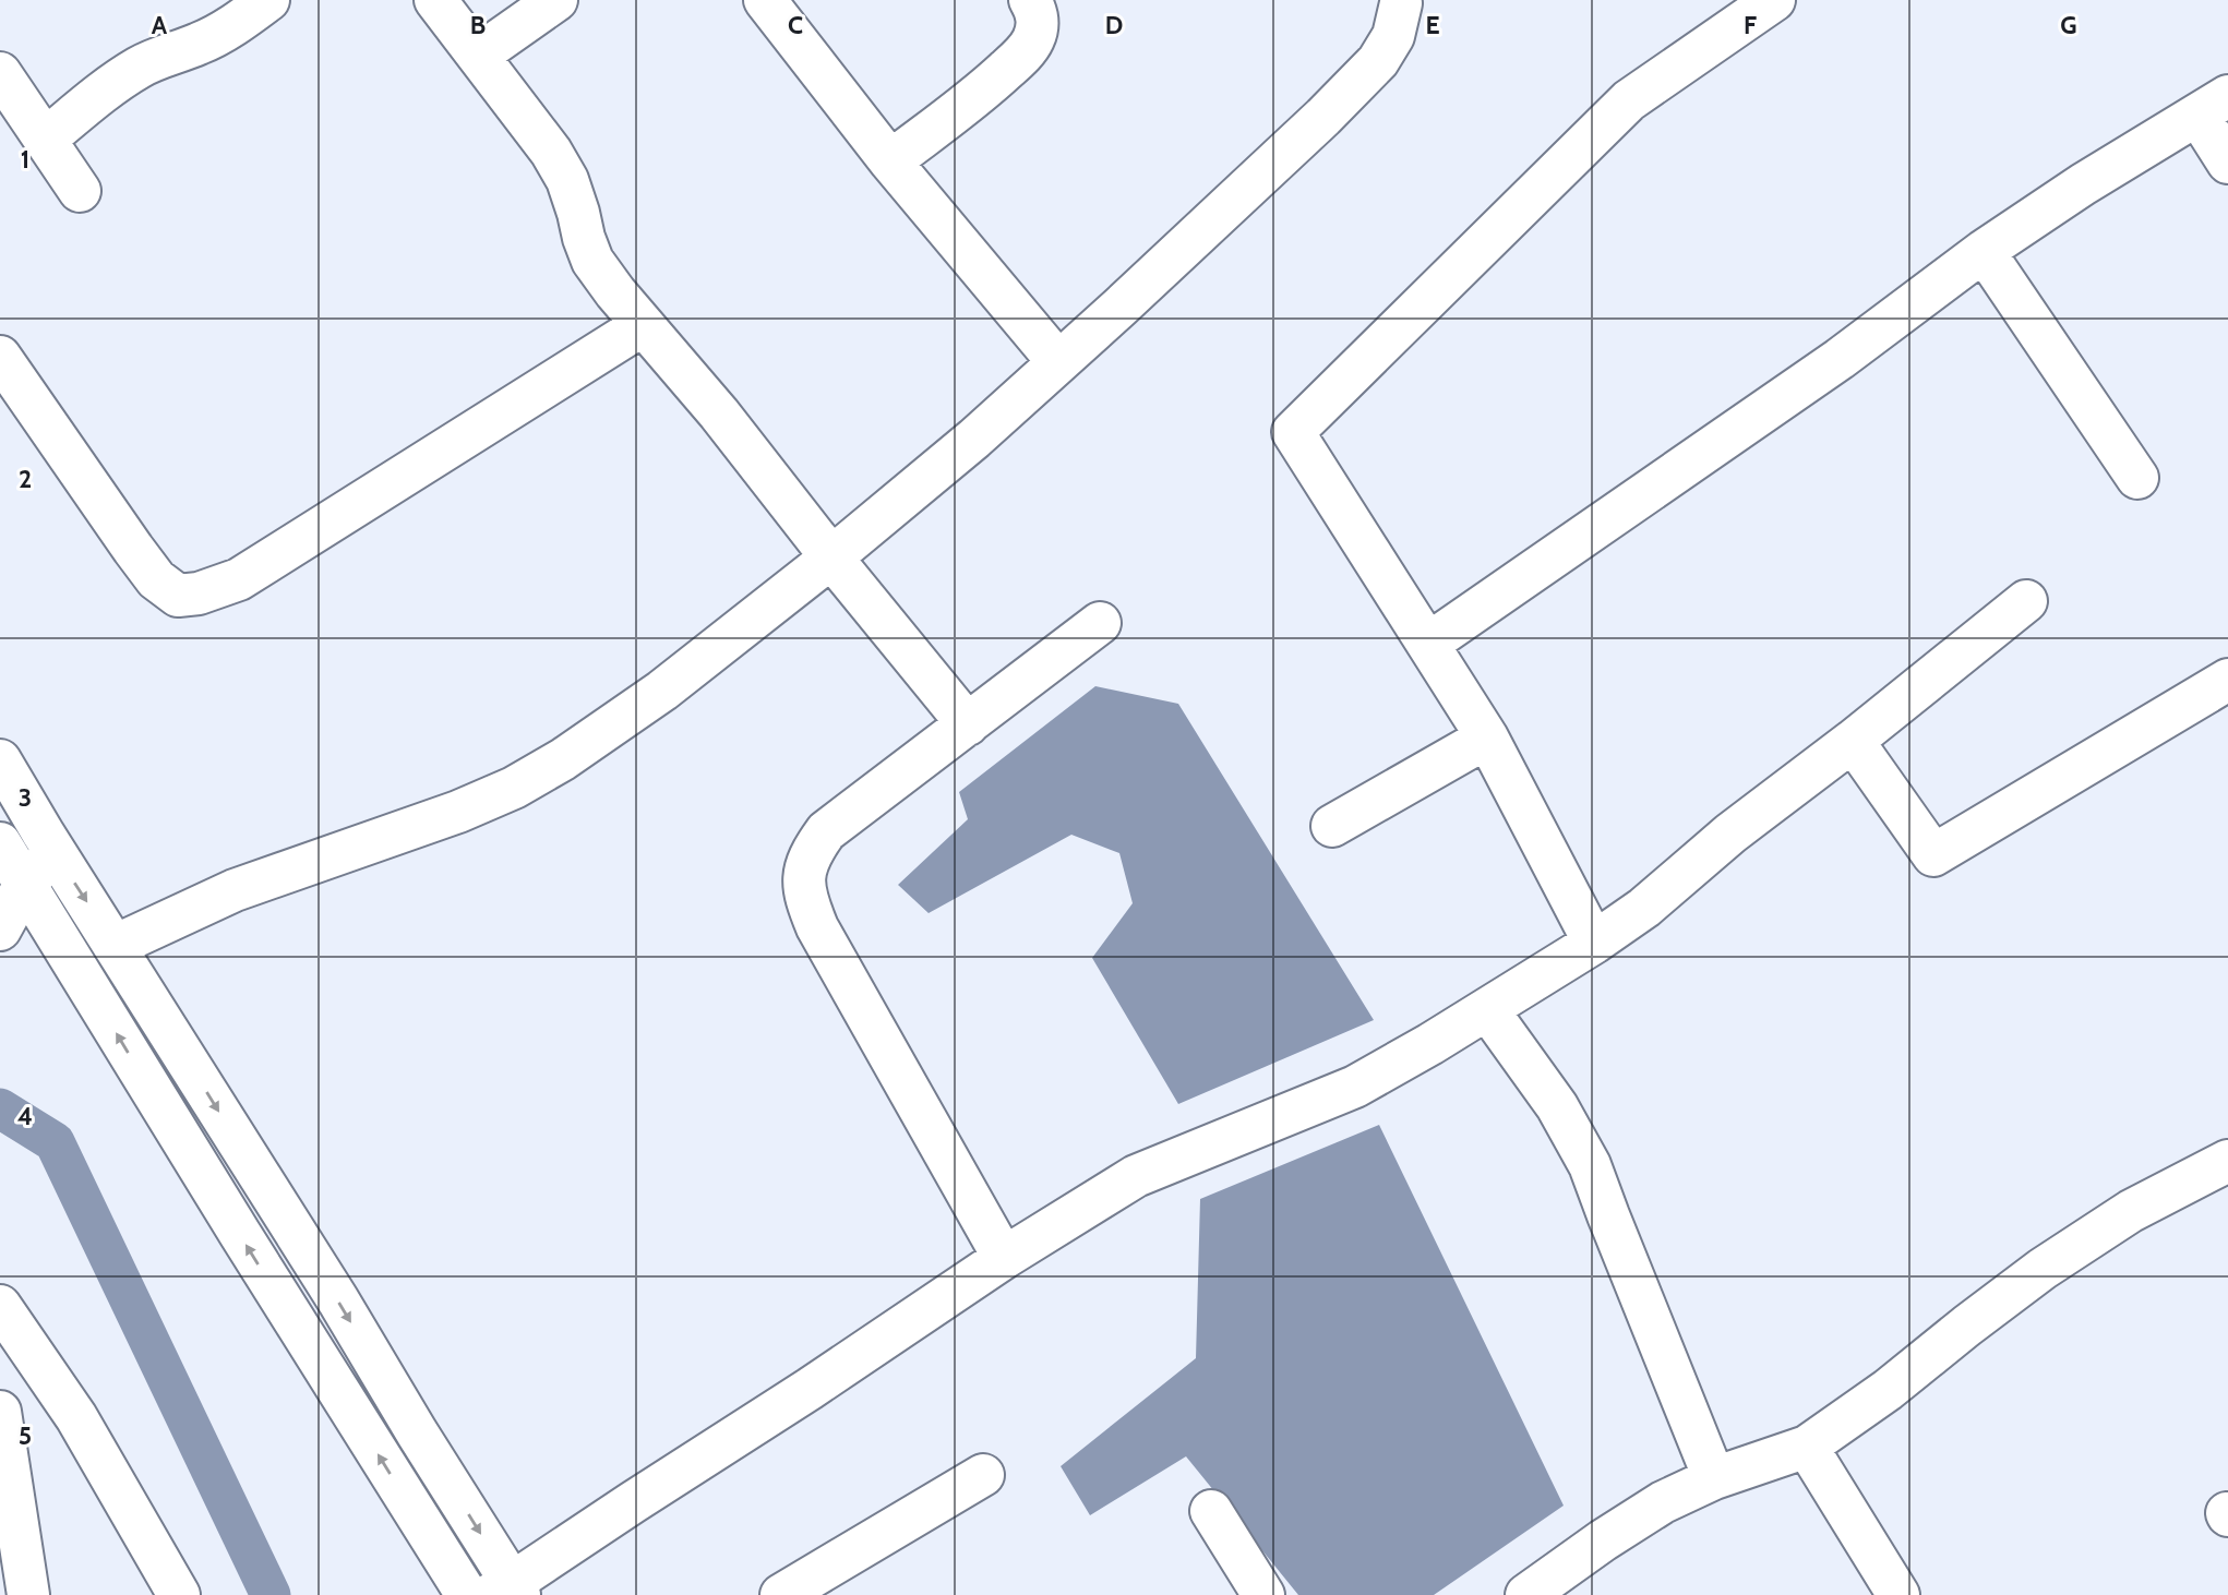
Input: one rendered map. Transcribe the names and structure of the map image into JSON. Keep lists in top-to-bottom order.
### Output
{
  "grid": {
    "columns": [
      "A",
      "B",
      "C",
      "D",
      "E",
      "F",
      "G"
    ],
    "rows": [
      "1",
      "2",
      "3",
      "4",
      "5"
    ]
  }
}
